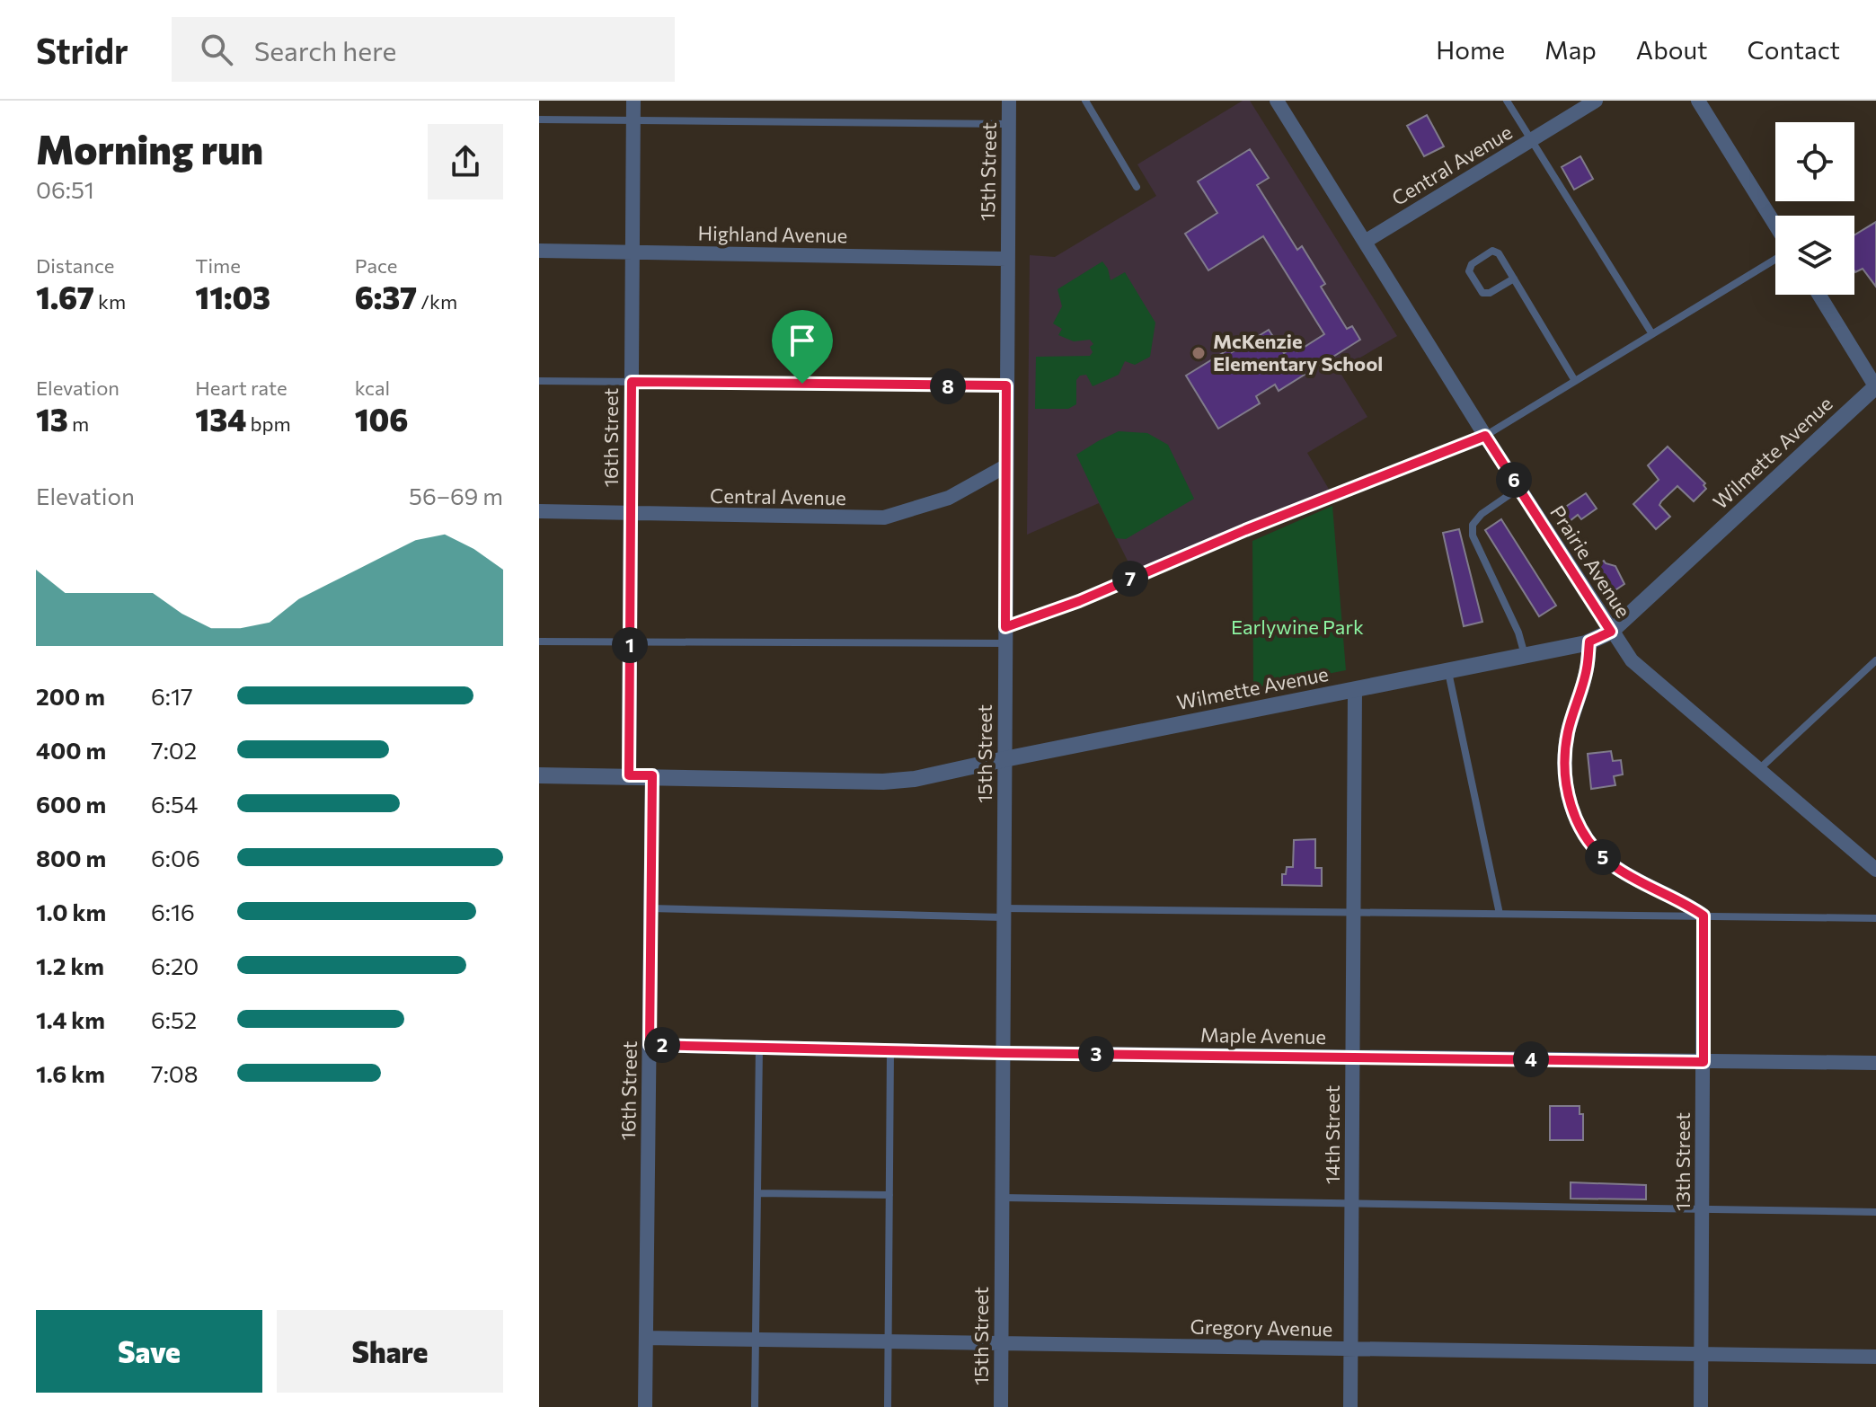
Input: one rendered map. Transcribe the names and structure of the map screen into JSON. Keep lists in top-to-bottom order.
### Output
{
  "streets": {
    "street": [
      "Central Avenue",
      "15th Street",
      "Highland Avenue",
      "16th Street",
      "Wilmette Avenue",
      "Prairie Avenue",
      "Maple Avenue",
      "14th Street",
      "13th Street",
      "Gregory Avenue"
    ]
  },
  "crossings": [
    ["Central Avenue", "15th Street"],
    ["Central Avenue", "16th Street"],
    ["Central Avenue", "Prairie Avenue"],
    ["15th Street", "Highland Avenue"],
    ["15th Street", "Wilmette Avenue"],
    ["15th Street", "Maple Avenue"],
    ["15th Street", "Gregory Avenue"],
    ["Highland Avenue", "16th Street"],
    ["16th Street", "Wilmette Avenue"],
    ["16th Street", "Maple Avenue"],
    ["16th Street", "Gregory Avenue"],
    ["Wilmette Avenue", "Prairie Avenue"],
    ["Wilmette Avenue", "14th Street"],
    ["Maple Avenue", "14th Street"],
    ["Maple Avenue", "13th Street"],
    ["14th Street", "Gregory Avenue"],
    ["13th Street", "Gregory Avenue"]
  ],
  "parks": ["Earlywine Park"],
  "places": ["McKenzie Elementary School"],
  "page": {
    "header": "Stridr",
    "search": "Search here",
    "nav": [
      "Home",
      "Map",
      "About",
      "Contact"
    ],
    "heading": ["Morning run", "06:51"],
    "stats": [
      ["Distance", "1.67 km"],
      ["Time", "11:03"],
      ["Pace", "6:37 /km"],
      ["Elevation", "13 m"],
      ["Heart rate", "134 bpm"],
      ["kcal", "106"]
    ],
    "pins": [
      "8",
      "6",
      "7",
      "1",
      "5",
      "2",
      "3",
      "4"
    ],
    "chart": ["Elevation", "56–69 m"],
    "list": [
      {
        "name": "200 m",
        "note": "6:17"
      },
      {
        "name": "400 m",
        "note": "7:02"
      },
      {
        "name": "600 m",
        "note": "6:54"
      },
      {
        "name": "800 m",
        "note": "6:06"
      },
      {
        "name": "1.0 km",
        "note": "6:16"
      },
      {
        "name": "1.2 km",
        "note": "6:20"
      },
      {
        "name": "1.4 km",
        "note": "6:52"
      },
      {
        "name": "1.6 km",
        "note": "7:08"
      }
    ],
    "buttons": ["Save", "Share"]
  }
}
